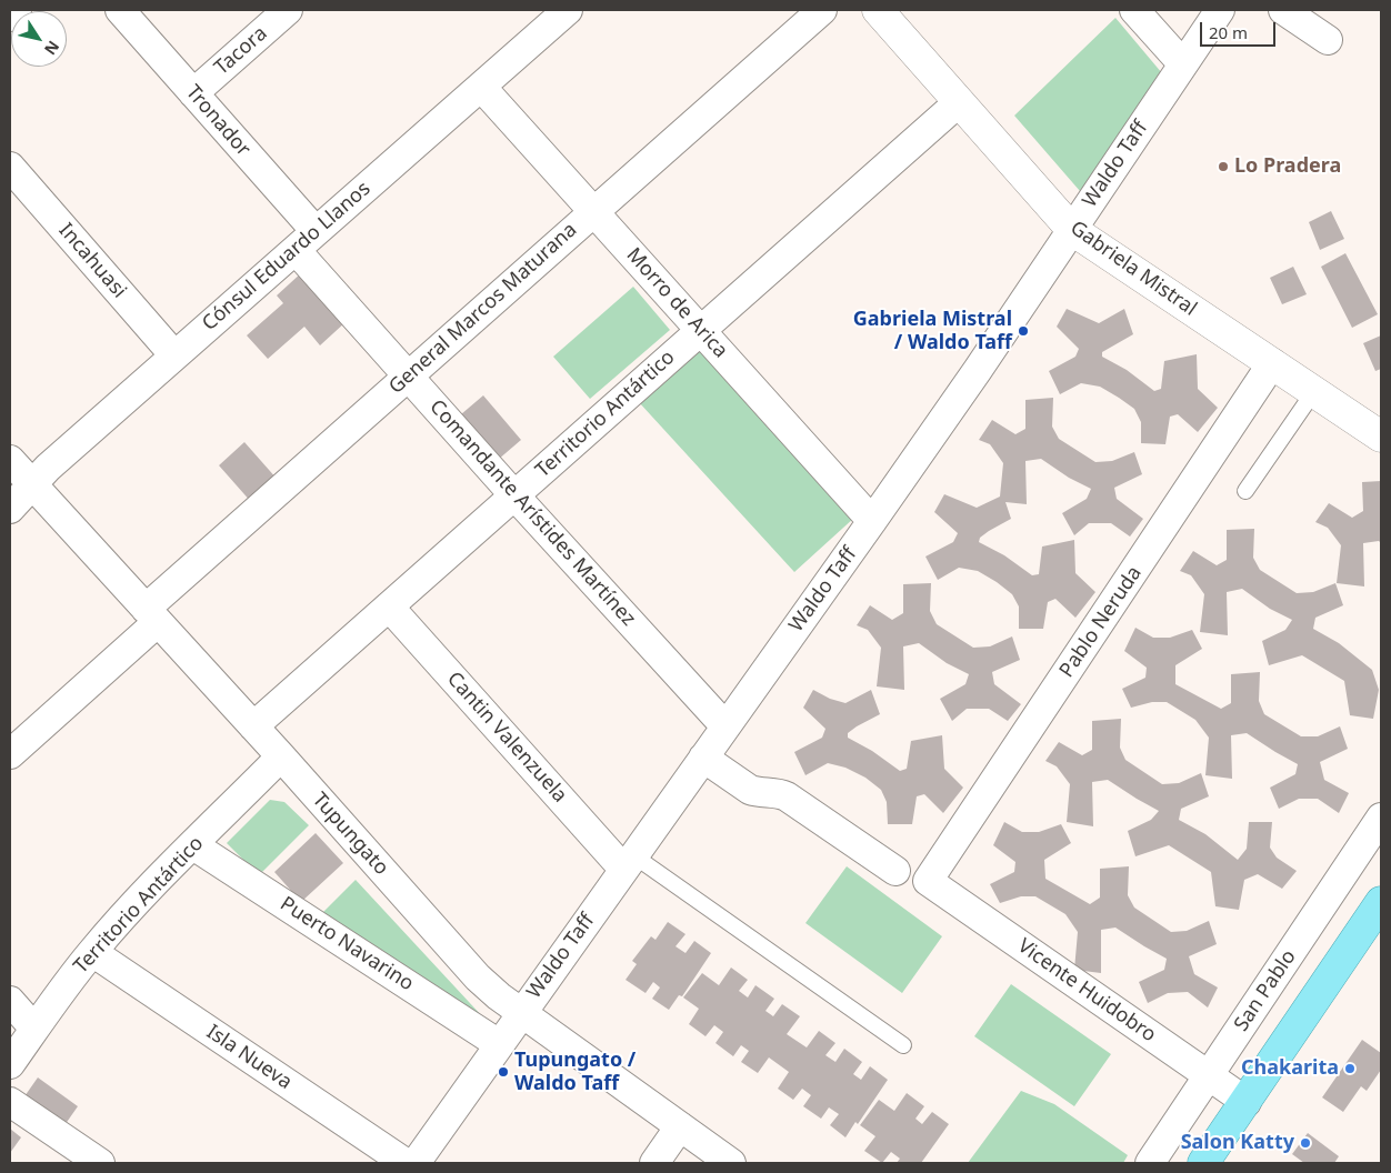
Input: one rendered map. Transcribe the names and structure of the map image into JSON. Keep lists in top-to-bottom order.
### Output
{
  "streets": {
    "street": [
      "Tacora",
      "Tronador",
      "Waldo Taff",
      "Cónsul Eduardo Llanos",
      "Incahuasi",
      "Gabriela Mistral",
      "Morro de Arica",
      "General Marcos Maturana",
      "Territorio Antártico",
      "Comandante Arístides Martínez",
      "Pablo Neruda",
      "Cantin Valenzuela",
      "Tupungato",
      "Puerto Navarino",
      "Vicente Huidobro",
      "San Pablo",
      "Isla Nueva"
    ]
  },
  "crossings": [
    ["Tacora", "Tronador"],
    ["Tronador", "Cónsul Eduardo Llanos"],
    ["Tronador", "Comandante Arístides Martínez"],
    ["Waldo Taff", "Gabriela Mistral"],
    ["Waldo Taff", "Morro de Arica"],
    ["Waldo Taff", "Comandante Arístides Martínez"],
    ["Waldo Taff", "Cantin Valenzuela"],
    ["Waldo Taff", "Tupungato"],
    ["Waldo Taff", "Puerto Navarino"],
    ["Cónsul Eduardo Llanos", "Incahuasi"],
    ["Cónsul Eduardo Llanos", "Morro de Arica"],
    ["Cónsul Eduardo Llanos", "Comandante Arístides Martínez"],
    ["Cónsul Eduardo Llanos", "Tupungato"],
    ["Gabriela Mistral", "Territorio Antártico"],
    ["Gabriela Mistral", "Pablo Neruda"],
    ["Morro de Arica", "General Marcos Maturana"],
    ["Morro de Arica", "Territorio Antártico"],
    ["General Marcos Maturana", "Comandante Arístides Martínez"],
    ["General Marcos Maturana", "Tupungato"],
    ["Territorio Antártico", "Comandante Arístides Martínez"],
    ["Territorio Antártico", "Cantin Valenzuela"],
    ["Territorio Antártico", "Tupungato"],
    ["Territorio Antártico", "Puerto Navarino"],
    ["Territorio Antártico", "Isla Nueva"],
    ["Pablo Neruda", "Vicente Huidobro"],
    ["Vicente Huidobro", "San Pablo"]
  ],
  "places": [
    "Lo Pradera",
    "Gabriela Mistral / Waldo Taff",
    "Chakarita",
    "Tupungato / Waldo Taff",
    "Salon Katty"
  ],
  "scale_bar": "20 m",
  "north": "bottom right"
}
